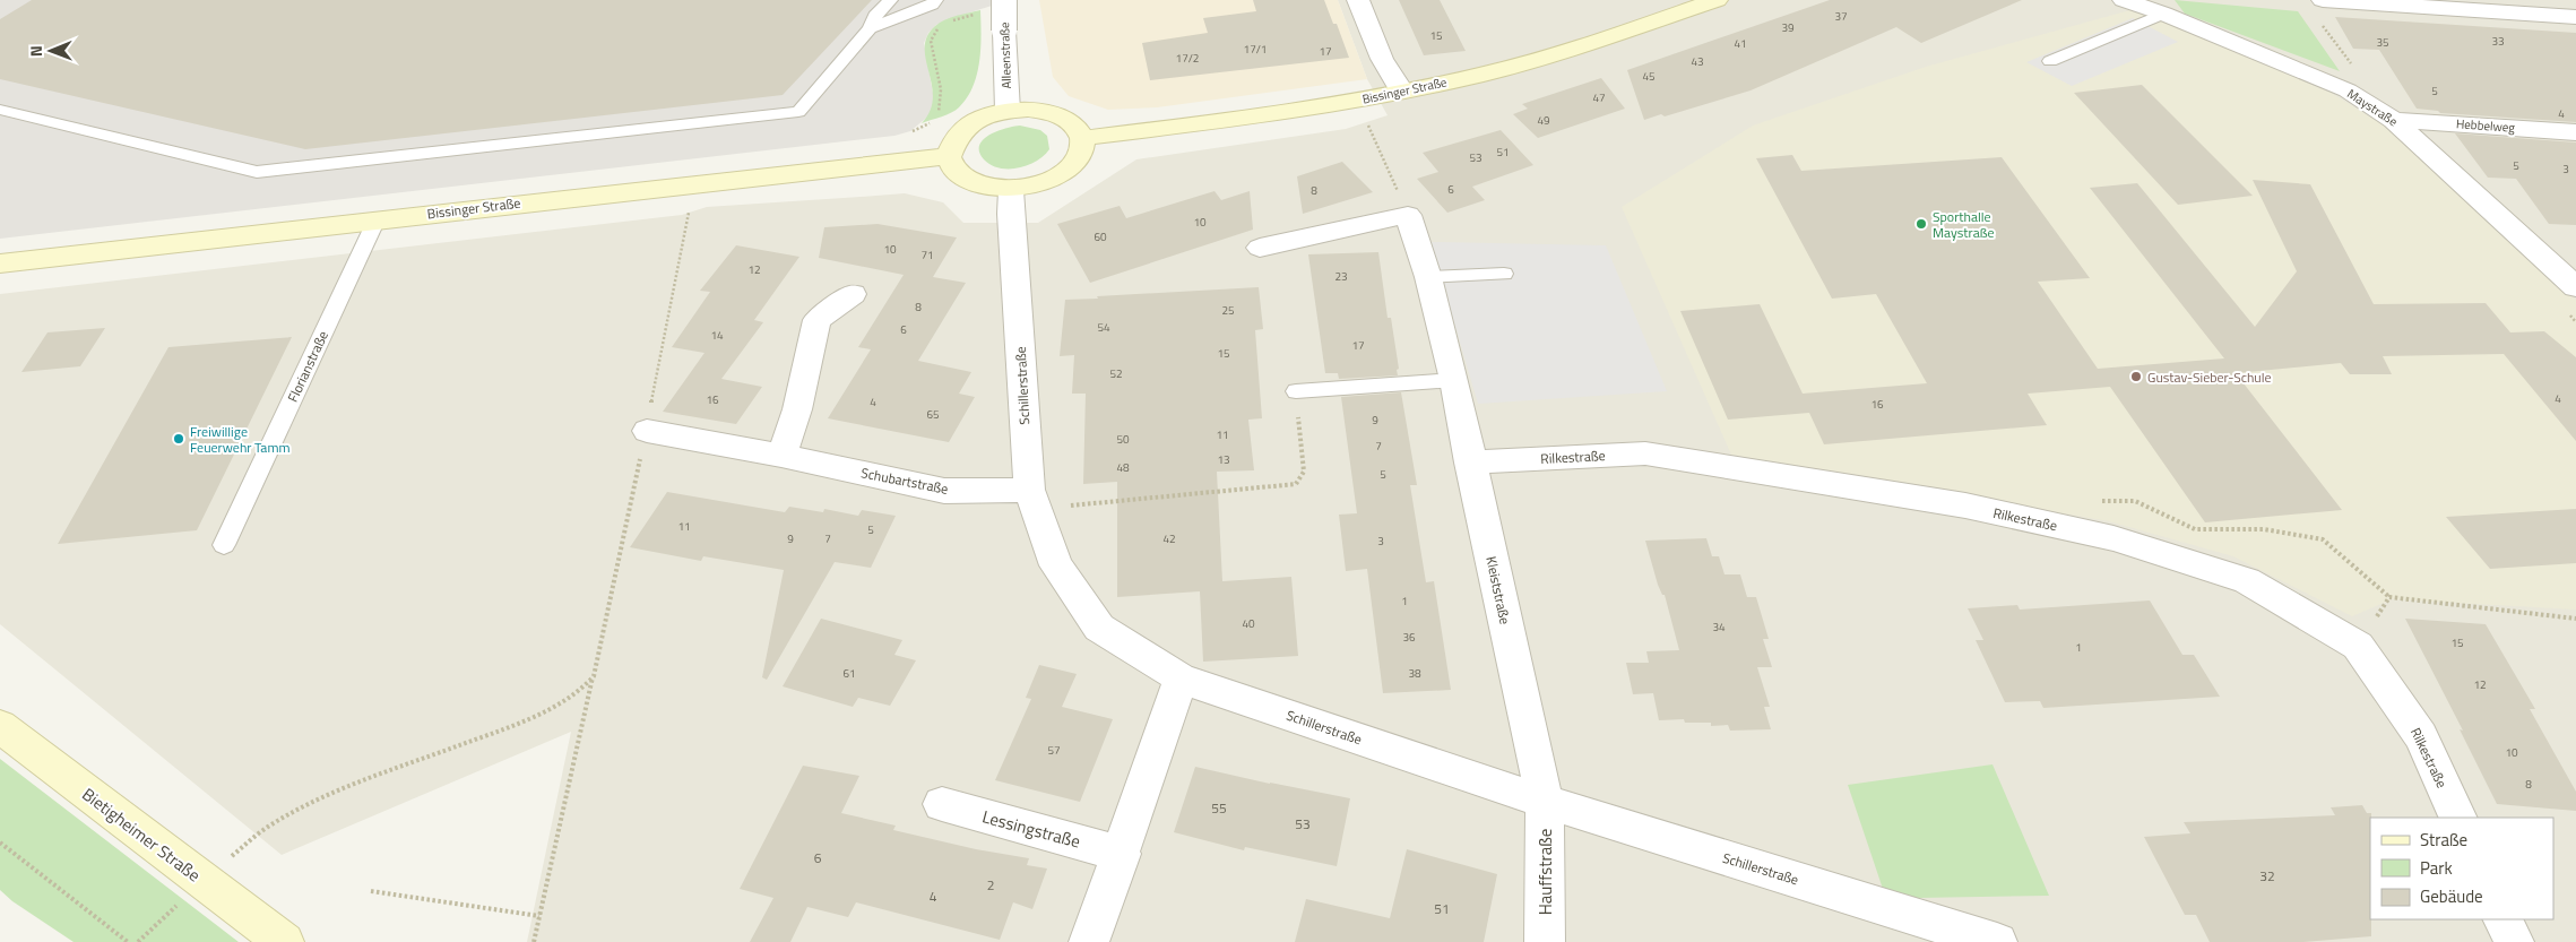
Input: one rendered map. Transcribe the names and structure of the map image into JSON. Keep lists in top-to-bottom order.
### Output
{
  "streets": {
    "main road": ["Bissinger Straße", "Bietigheimer Straße"],
    "street": [
      "Alleenstraße",
      "Maystraße",
      "Hebbelweg",
      "Schillerstraße",
      "Rilkestraße",
      "Schubartstraße",
      "Kleiststraße",
      "Lessingstraße",
      "Hauffstraße"
    ],
    "lane": ["Florianstraße"]
  },
  "crossings": [
    ["Alleenstraße", "Bissinger Straße"],
    ["Alleenstraße", "Schillerstraße"],
    ["Bissinger Straße", "Florianstraße"],
    ["Bissinger Straße", "Schillerstraße"],
    ["Maystraße", "Hebbelweg"],
    ["Schillerstraße", "Schubartstraße"],
    ["Schillerstraße", "Kleiststraße"],
    ["Schillerstraße", "Hauffstraße"],
    ["Rilkestraße", "Kleiststraße"],
    ["Kleiststraße", "Hauffstraße"]
  ],
  "places": ["Sporthalle Maystraße", "Gustav-Sieber-Schule", "Freiwillige Feuerwehr Tamm"],
  "house_numbers": [
    "37",
    "39",
    "15",
    "33",
    "35",
    "41",
    "17/1",
    "17",
    "17/2",
    "43",
    "45",
    "5",
    "47",
    "4",
    "49",
    "51",
    "53",
    "5",
    "3",
    "6",
    "8",
    "10",
    "60",
    "10",
    "71",
    "12",
    "23",
    "8",
    "25",
    "54",
    "6",
    "14",
    "17",
    "15",
    "52",
    "4",
    "16",
    "4",
    "16",
    "65",
    "9",
    "11",
    "50",
    "7",
    "13",
    "48",
    "5",
    "11",
    "5",
    "9",
    "7",
    "42",
    "3",
    "1",
    "40",
    "34",
    "36",
    "15",
    "1",
    "61",
    "38",
    "12",
    "57",
    "10",
    "8",
    "55",
    "53",
    "6",
    "32",
    "2",
    "4",
    "51"
  ],
  "legend": ["Straße", "Park", "Gebäude"],
  "north": "left"
}
